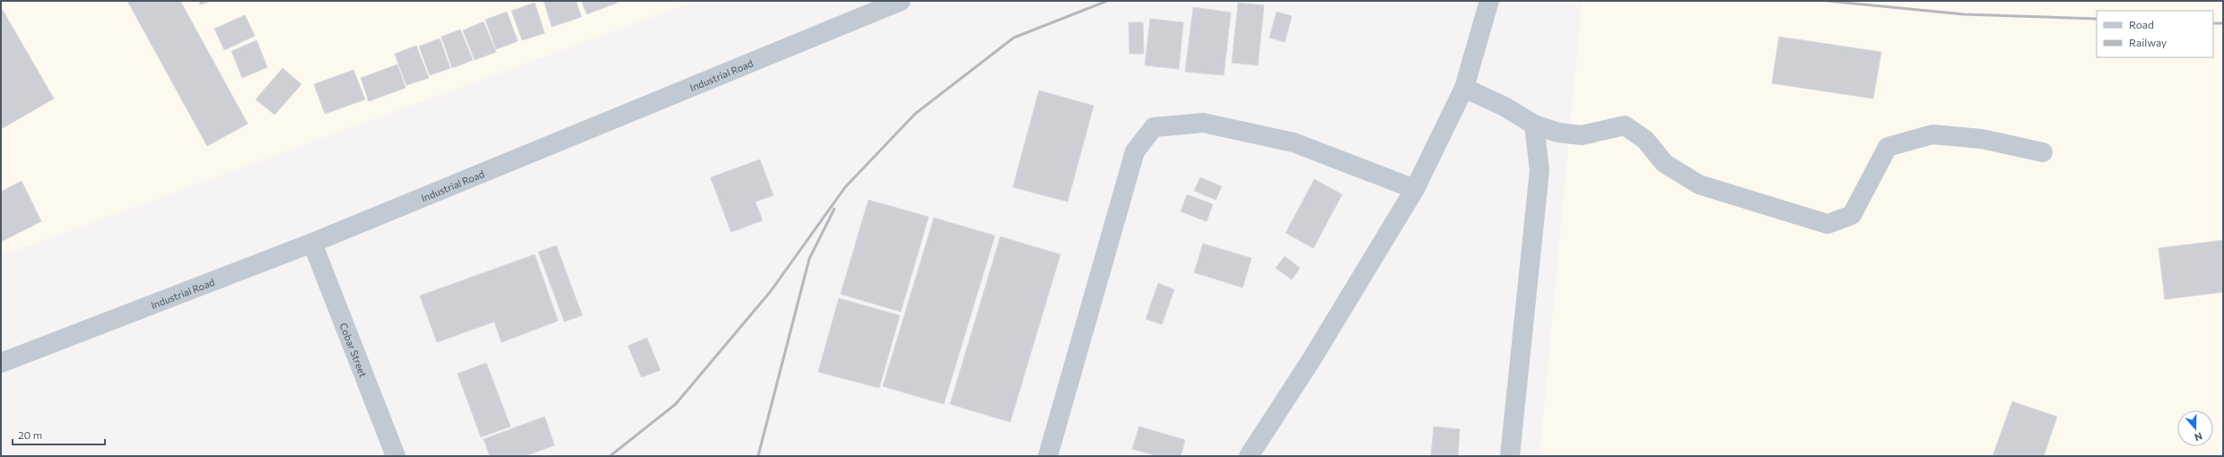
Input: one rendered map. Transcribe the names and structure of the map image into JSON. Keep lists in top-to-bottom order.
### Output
{
  "streets": {
    "street": ["Industrial Road", "Cobar Street"]
  },
  "crossings": [
    ["Industrial Road", "Cobar Street"]
  ],
  "legend": ["Road", "Railway"],
  "scale_bar": "20 m",
  "north": "bottom"
}
